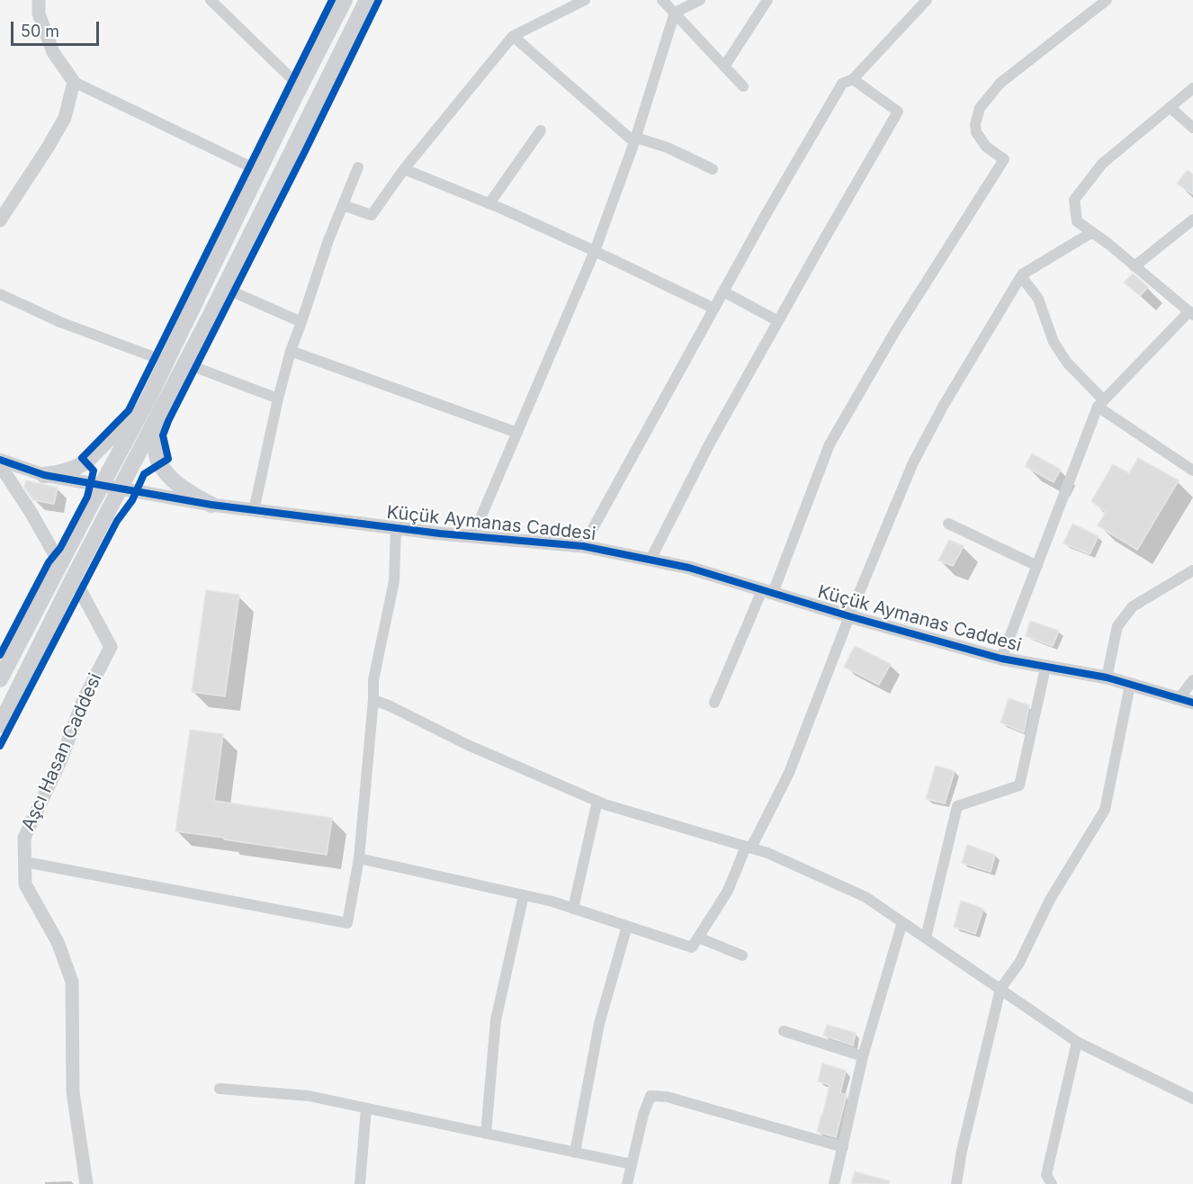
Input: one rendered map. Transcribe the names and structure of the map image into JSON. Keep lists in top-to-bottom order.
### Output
{
  "streets": {
    "street": ["Küçük Aymanas Caddesi", "Aşcı Hasan Caddesi"]
  },
  "scale_bar": "50 m"
}
